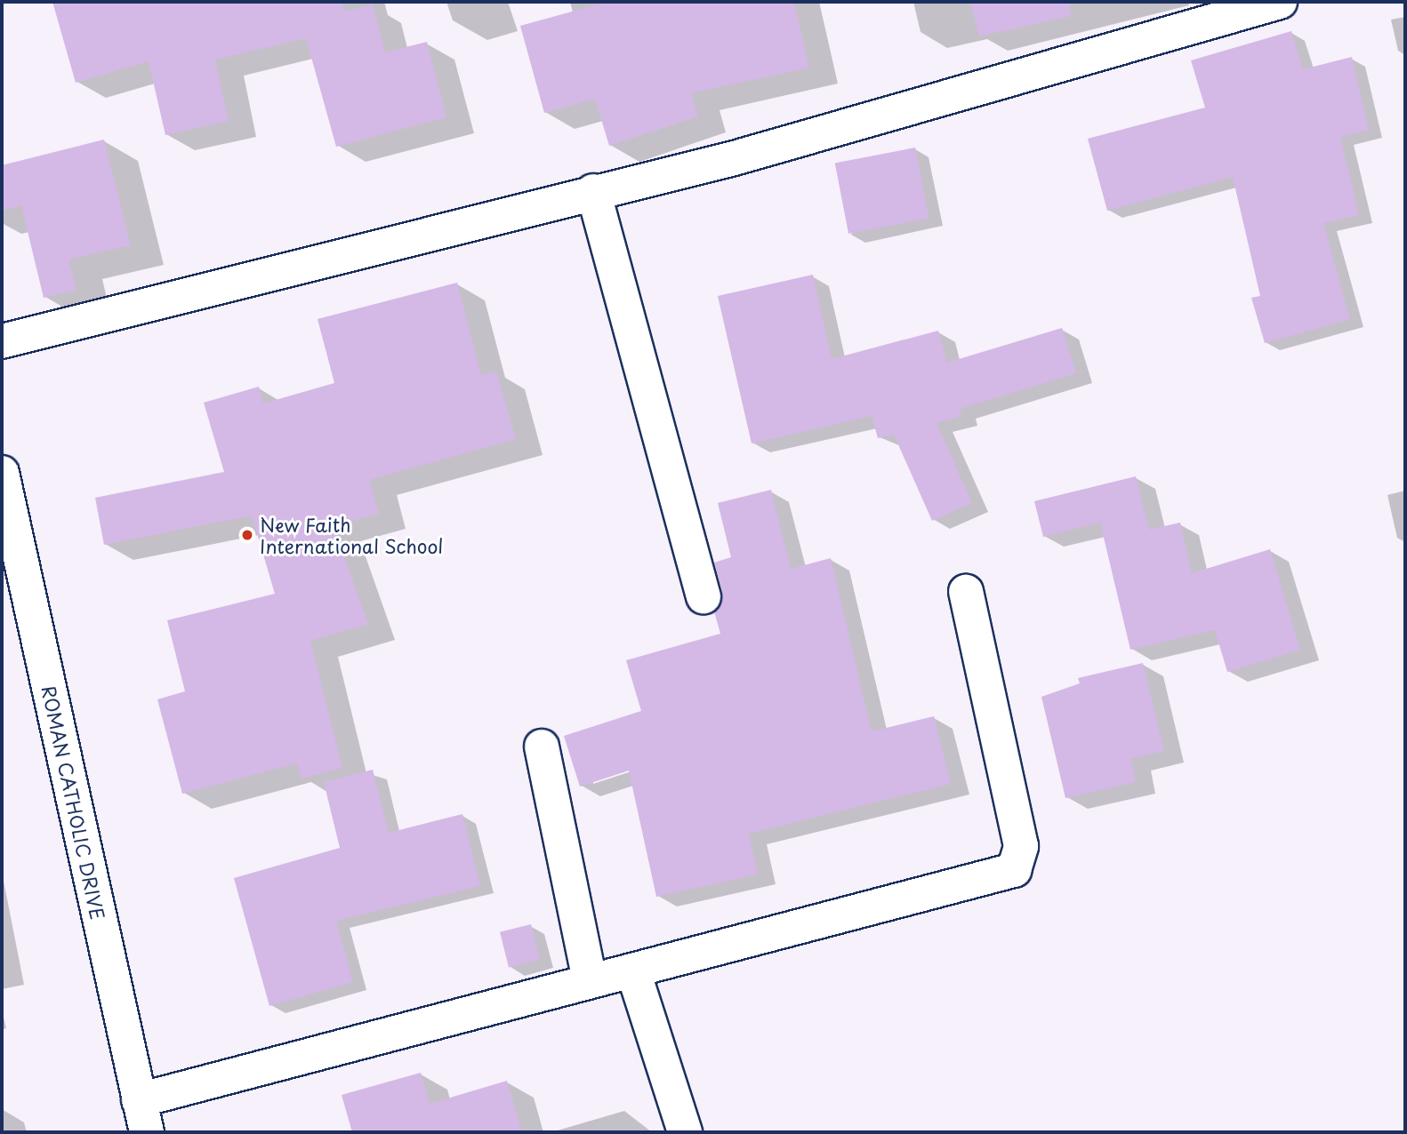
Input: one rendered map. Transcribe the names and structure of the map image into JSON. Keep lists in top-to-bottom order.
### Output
{
  "streets": {
    "street": ["ROMAN CATHOLIC DRIVE"]
  },
  "places": ["New Faith International School"]
}
